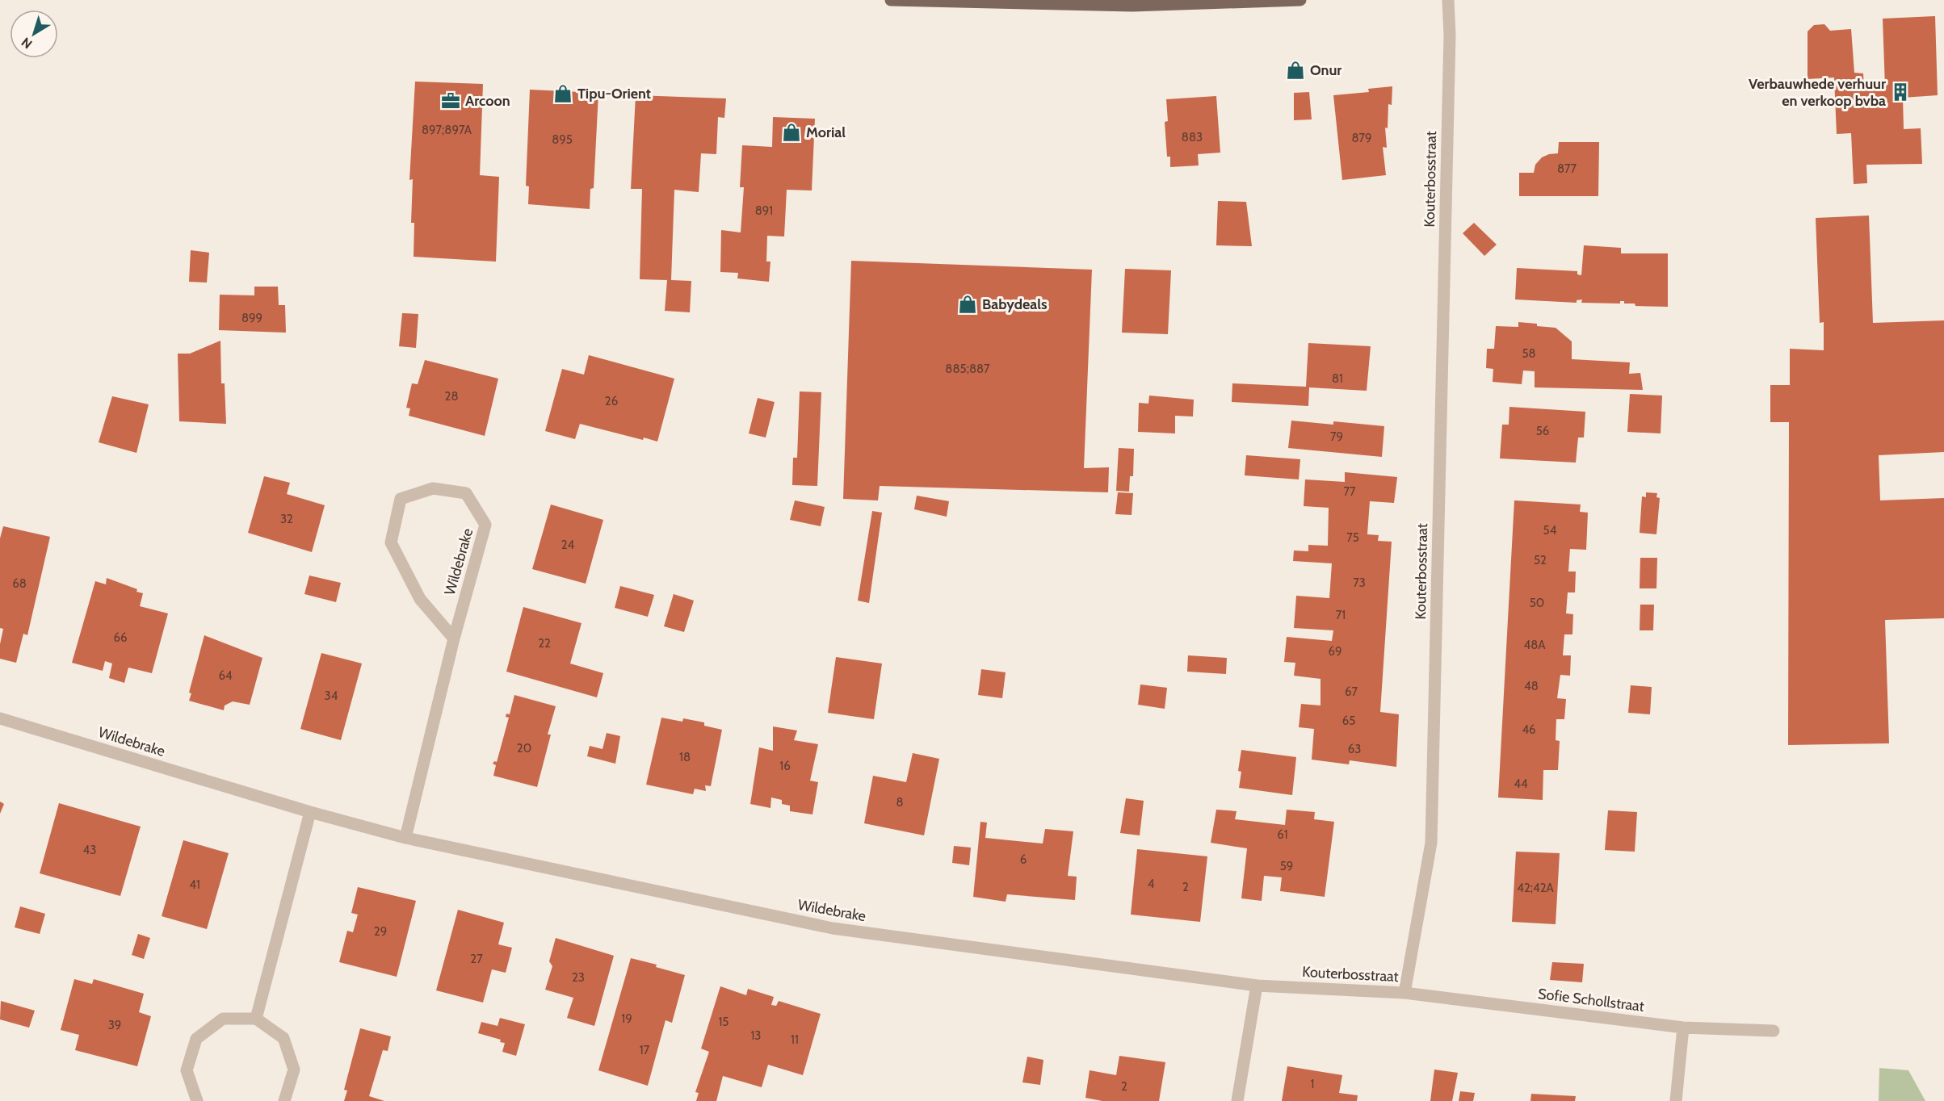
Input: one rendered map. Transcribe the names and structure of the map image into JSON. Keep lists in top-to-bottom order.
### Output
{
  "streets": {
    "street": ["Kouterbosstraat", "Wildebrake", "Sofie Schollstraat"]
  },
  "crossings": [
    ["Kouterbosstraat", "Wildebrake"],
    ["Kouterbosstraat", "Sofie Schollstraat"]
  ],
  "places": {
    "shop": [
      "Onur",
      "Tipu-Orient",
      "Morial",
      "Babydeals"
    ],
    "building": ["Verbauwhede verhuur en verkoop bvba"],
    "office": ["Arcoon"]
  },
  "house_numbers": [
    "897;897A",
    "883",
    "879",
    "895",
    "877",
    "891",
    "899",
    "58",
    "885;887",
    "81",
    "28",
    "26",
    "56",
    "79",
    "77",
    "32",
    "54",
    "75",
    "24",
    "52",
    "73",
    "68",
    "50",
    "71",
    "66",
    "22",
    "48A",
    "69",
    "64",
    "48",
    "67",
    "34",
    "65",
    "46",
    "20",
    "63",
    "18",
    "16",
    "44",
    "8",
    "61",
    "43",
    "6",
    "59",
    "4",
    "41",
    "2",
    "42;42A",
    "29",
    "27",
    "23",
    "19",
    "15",
    "39",
    "13",
    "11",
    "17",
    "1",
    "2"
  ],
  "north": "bottom left"
}
